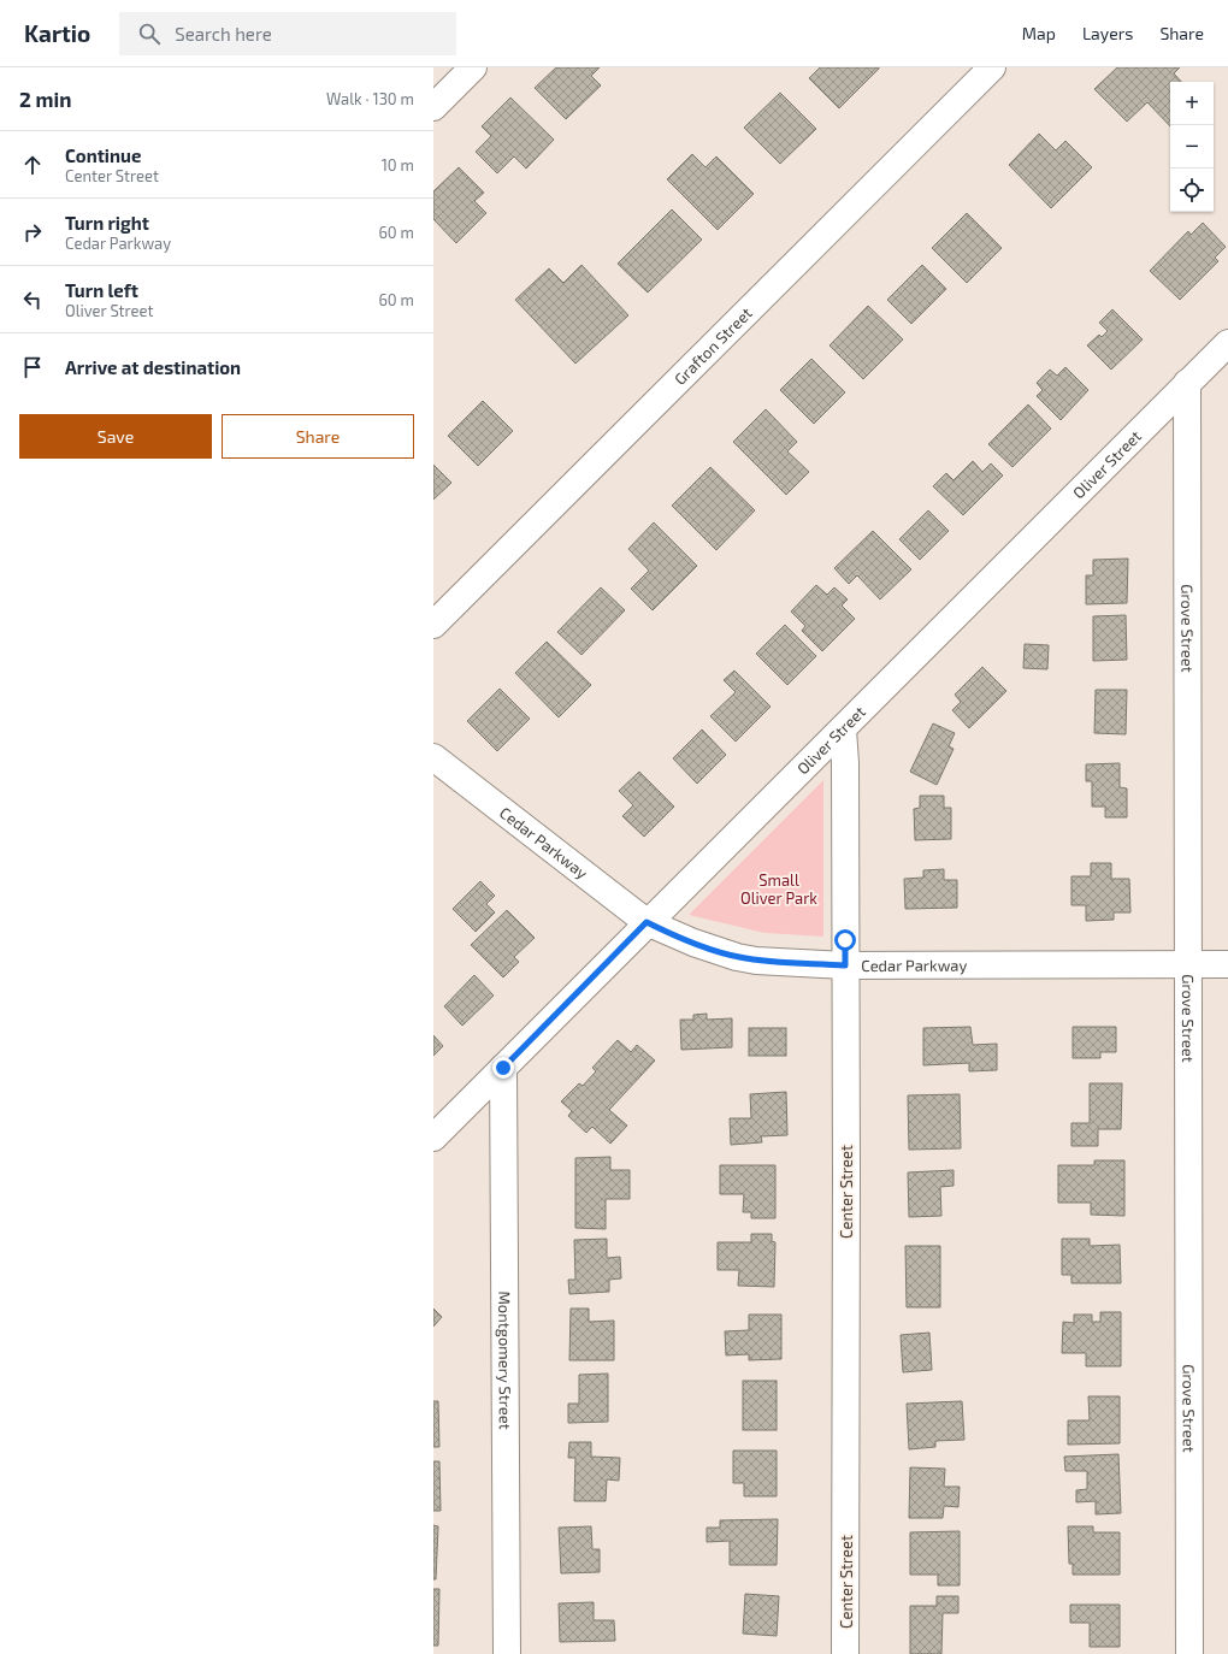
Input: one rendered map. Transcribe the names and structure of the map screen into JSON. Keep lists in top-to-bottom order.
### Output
{
  "streets": {
    "street": [
      "Grafton Street",
      "Oliver Street",
      "Grove Street",
      "Cedar Parkway",
      "Center Street",
      "Montgomery Street"
    ]
  },
  "crossings": [
    ["Oliver Street", "Grove Street"],
    ["Oliver Street", "Cedar Parkway"],
    ["Oliver Street", "Center Street"],
    ["Oliver Street", "Montgomery Street"],
    ["Grove Street", "Cedar Parkway"],
    ["Cedar Parkway", "Center Street"]
  ],
  "parks": ["Small Oliver Park"],
  "page": {
    "header": "Kartio",
    "search": "Search here",
    "nav": ["Map", "Layers", "Share"],
    "heading": ["2 min", "Walk · 130 m"],
    "map_buttons": ["+", "−"],
    "list": [
      ["Continue", "Center Street", "10 m"],
      ["Turn right", "Cedar Parkway", "60 m"],
      ["Turn left", "Oliver Street", "60 m"],
      "Arrive at destination"
    ],
    "buttons": ["Save", "Share"]
  }
}
